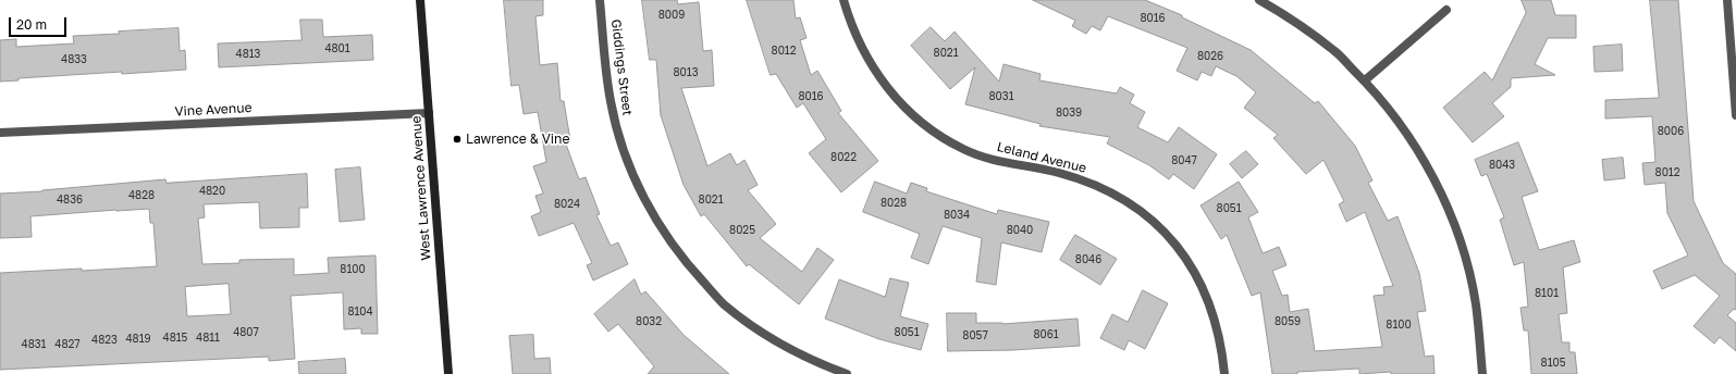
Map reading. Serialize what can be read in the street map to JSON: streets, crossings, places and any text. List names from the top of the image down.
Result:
{
  "streets": {
    "main road": ["West Lawrence Avenue"],
    "street": ["Giddings Street", "Vine Avenue", "Leland Avenue"]
  },
  "crossings": [
    ["Vine Avenue", "West Lawrence Avenue"]
  ],
  "places": ["Lawrence & Vine"],
  "house_numbers": [
    "8009",
    "8016",
    "4801",
    "8012",
    "8021",
    "4813",
    "8026",
    "4833",
    "8013",
    "8016",
    "8031",
    "8039",
    "8006",
    "8022",
    "8047",
    "8043",
    "8012",
    "4820",
    "4828",
    "4836",
    "8021",
    "8028",
    "8024",
    "8051",
    "8034",
    "8025",
    "8040",
    "8046",
    "8100",
    "8101",
    "8104",
    "8032",
    "8059",
    "8100",
    "4807",
    "8051",
    "8061",
    "8057",
    "4815",
    "4811",
    "4819",
    "4823",
    "4831",
    "4827",
    "8105"
  ],
  "scale_bar": "20 m"
}
